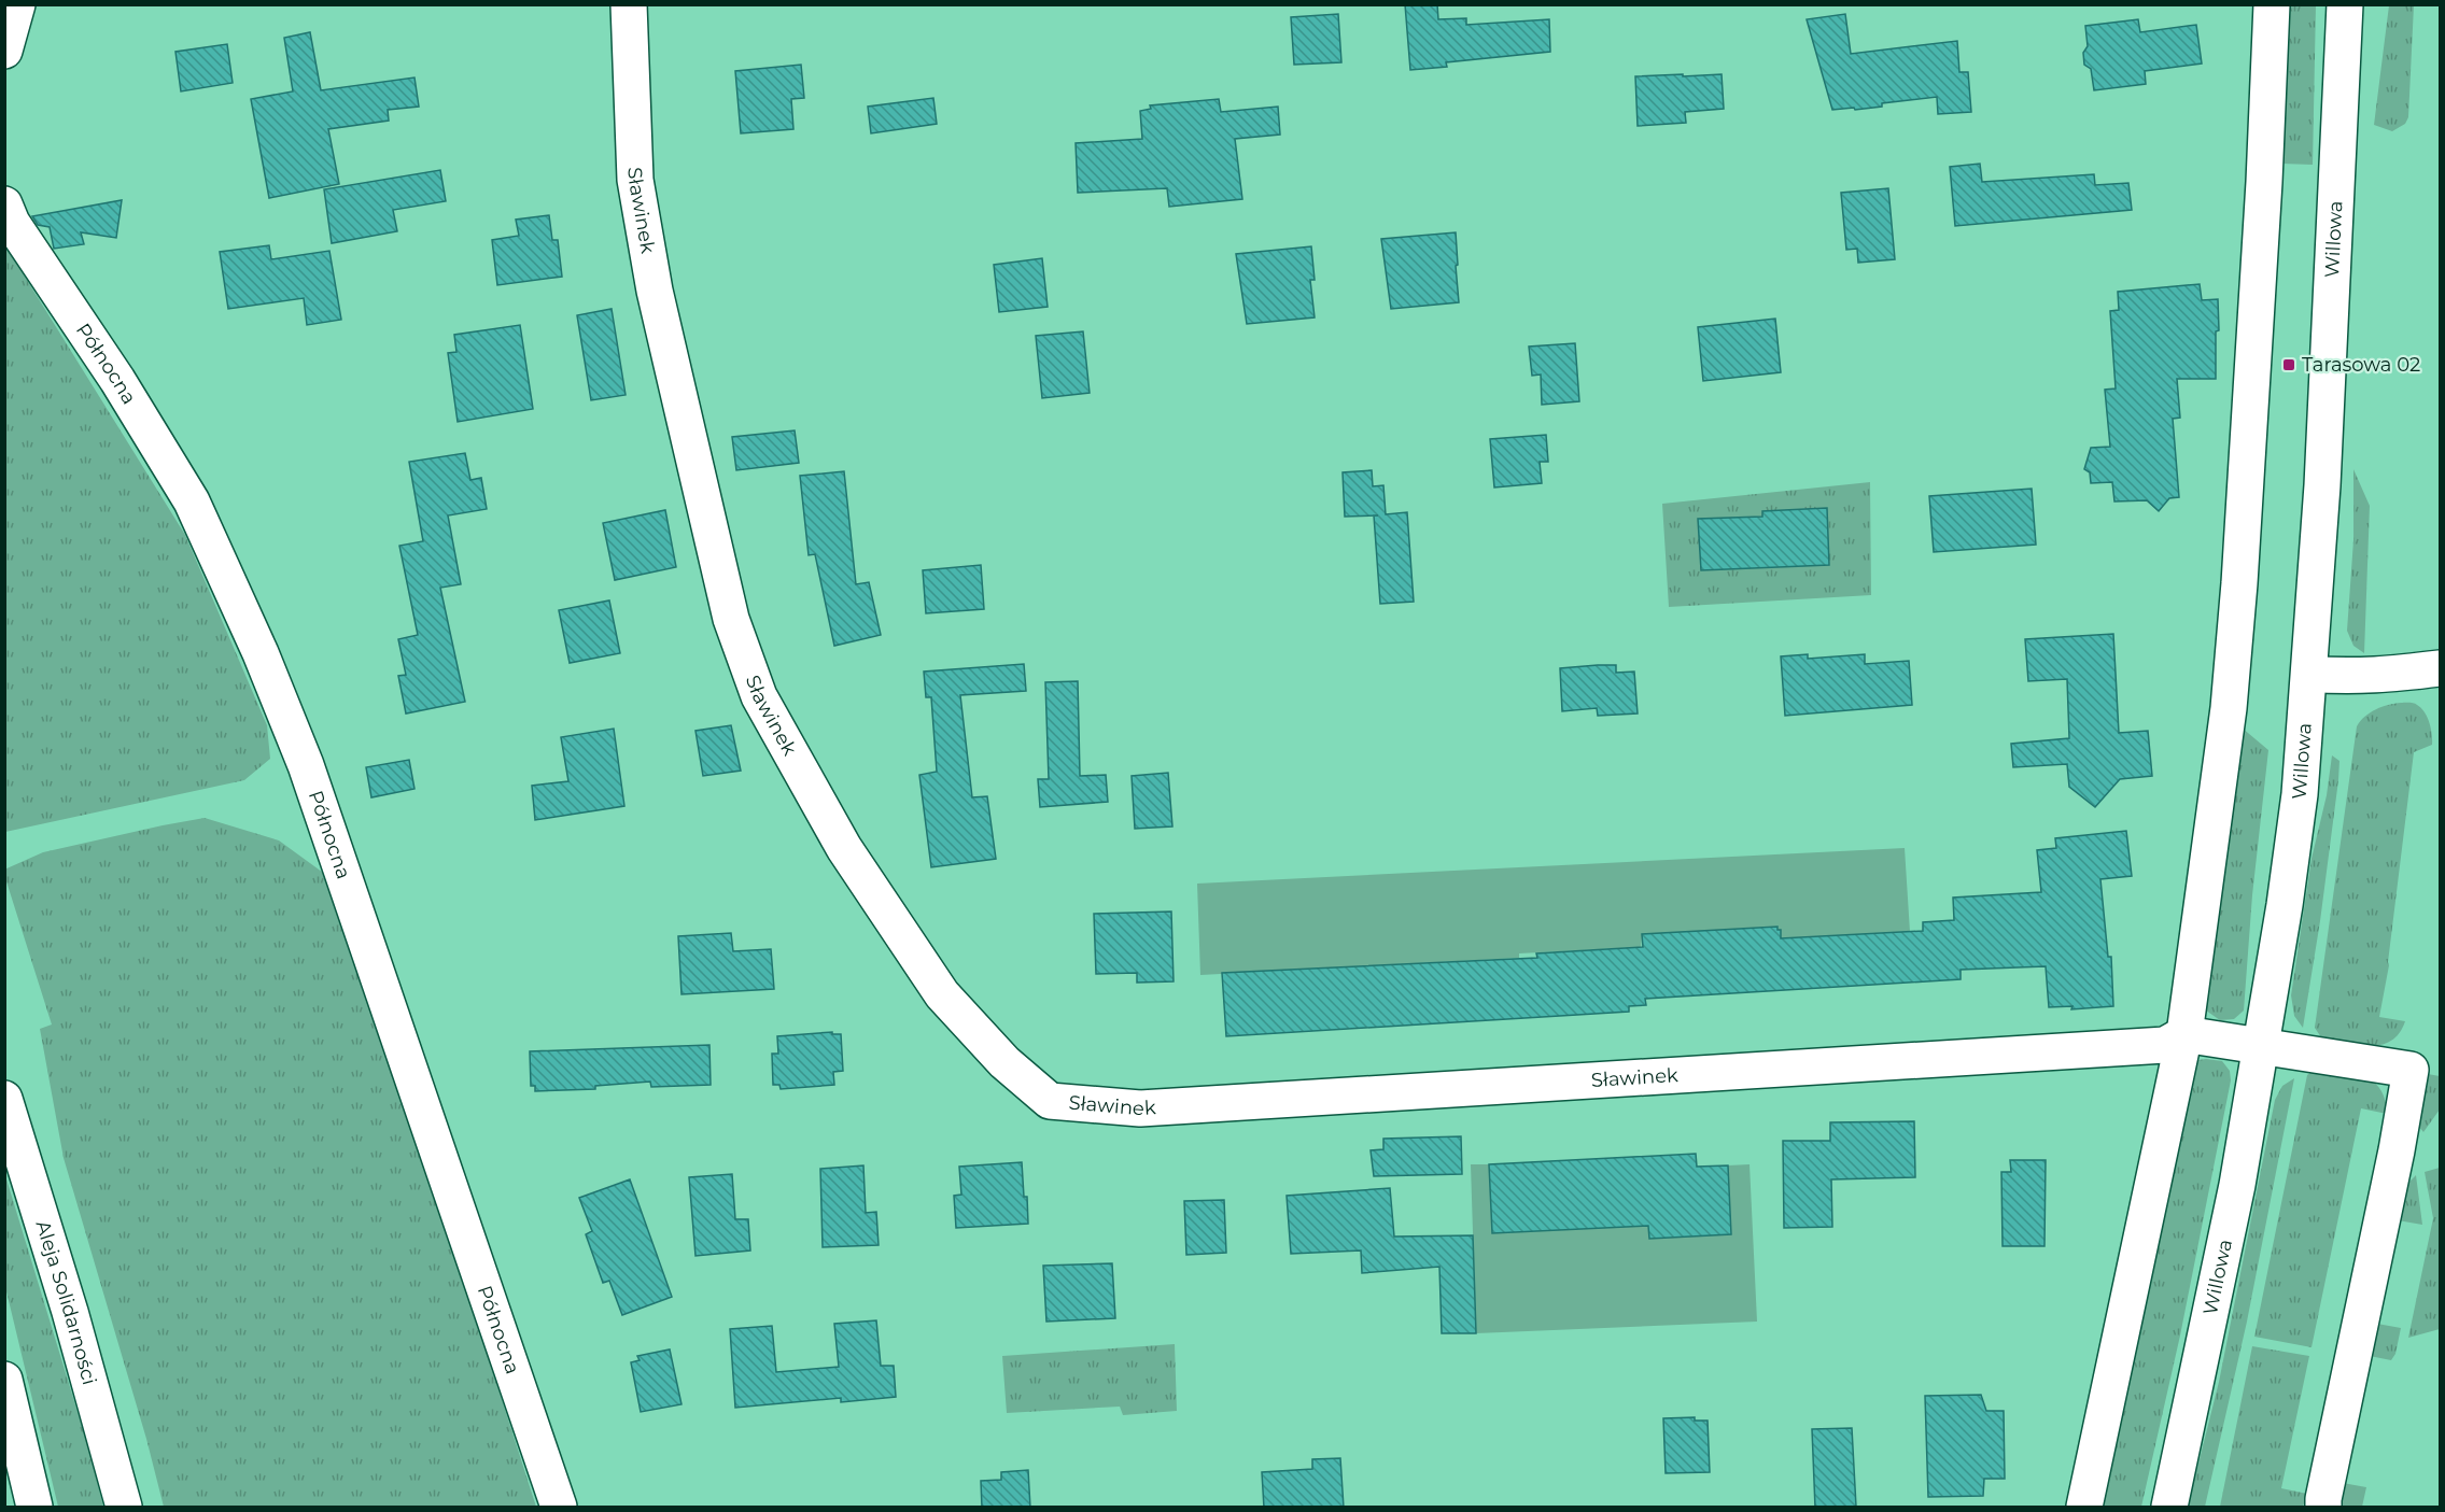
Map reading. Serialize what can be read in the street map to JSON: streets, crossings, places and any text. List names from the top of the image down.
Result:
{
  "streets": {
    "street": [
      "Sławinek",
      "Willowa",
      "Północna",
      "Aleja Solidarności"
    ]
  },
  "crossings": [
    ["Sławinek", "Willowa"]
  ],
  "places": {
    "transit": ["Tarasowa 02"]
  }
}
